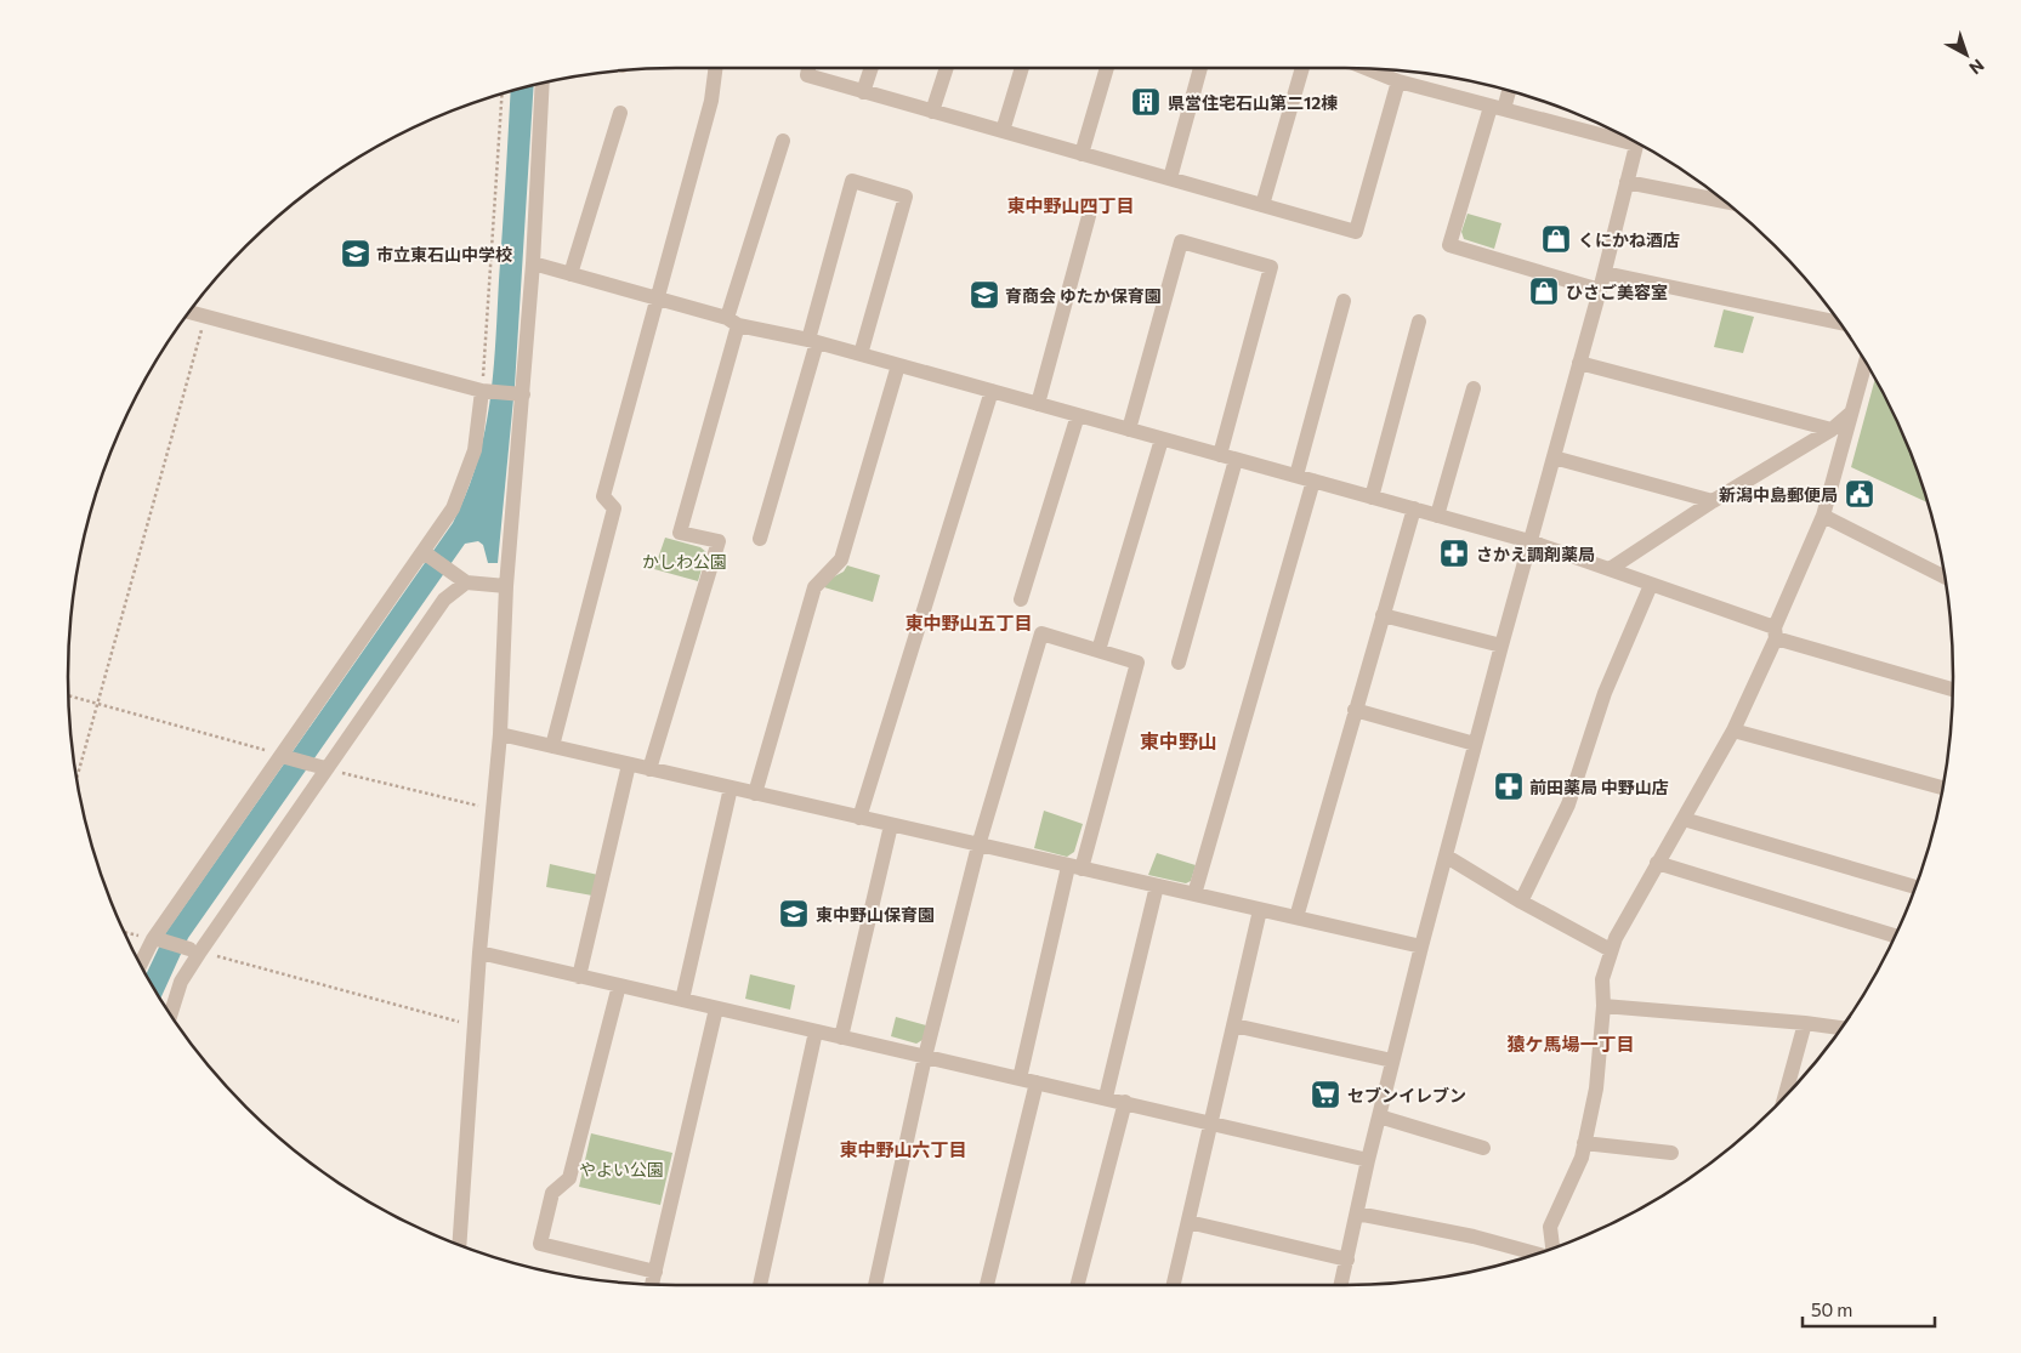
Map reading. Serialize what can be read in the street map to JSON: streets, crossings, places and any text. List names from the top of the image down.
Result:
{
  "districts": [
    "東中野山四丁目",
    "東中野山五丁目",
    "東中野山",
    "猿ケ馬場一丁目",
    "東中野山六丁目"
  ],
  "parks": ["かしわ公園", "やよい公園"],
  "places": {
    "building": ["県営住宅石山第二12棟"],
    "shop": ["くにかね酒店", "ひさご美容室"],
    "school or university": ["市立東石山中学校", "育商会 ゆたか保育園", "東中野山保育園"],
    "public building": ["新潟中島郵便局"],
    "pharmacy": ["さかえ調剤薬局", "前田薬局 中野山店"],
    "supermarket": ["セブンイレブン"]
  },
  "scale_bar": "50 m",
  "north": "bottom right"
}
